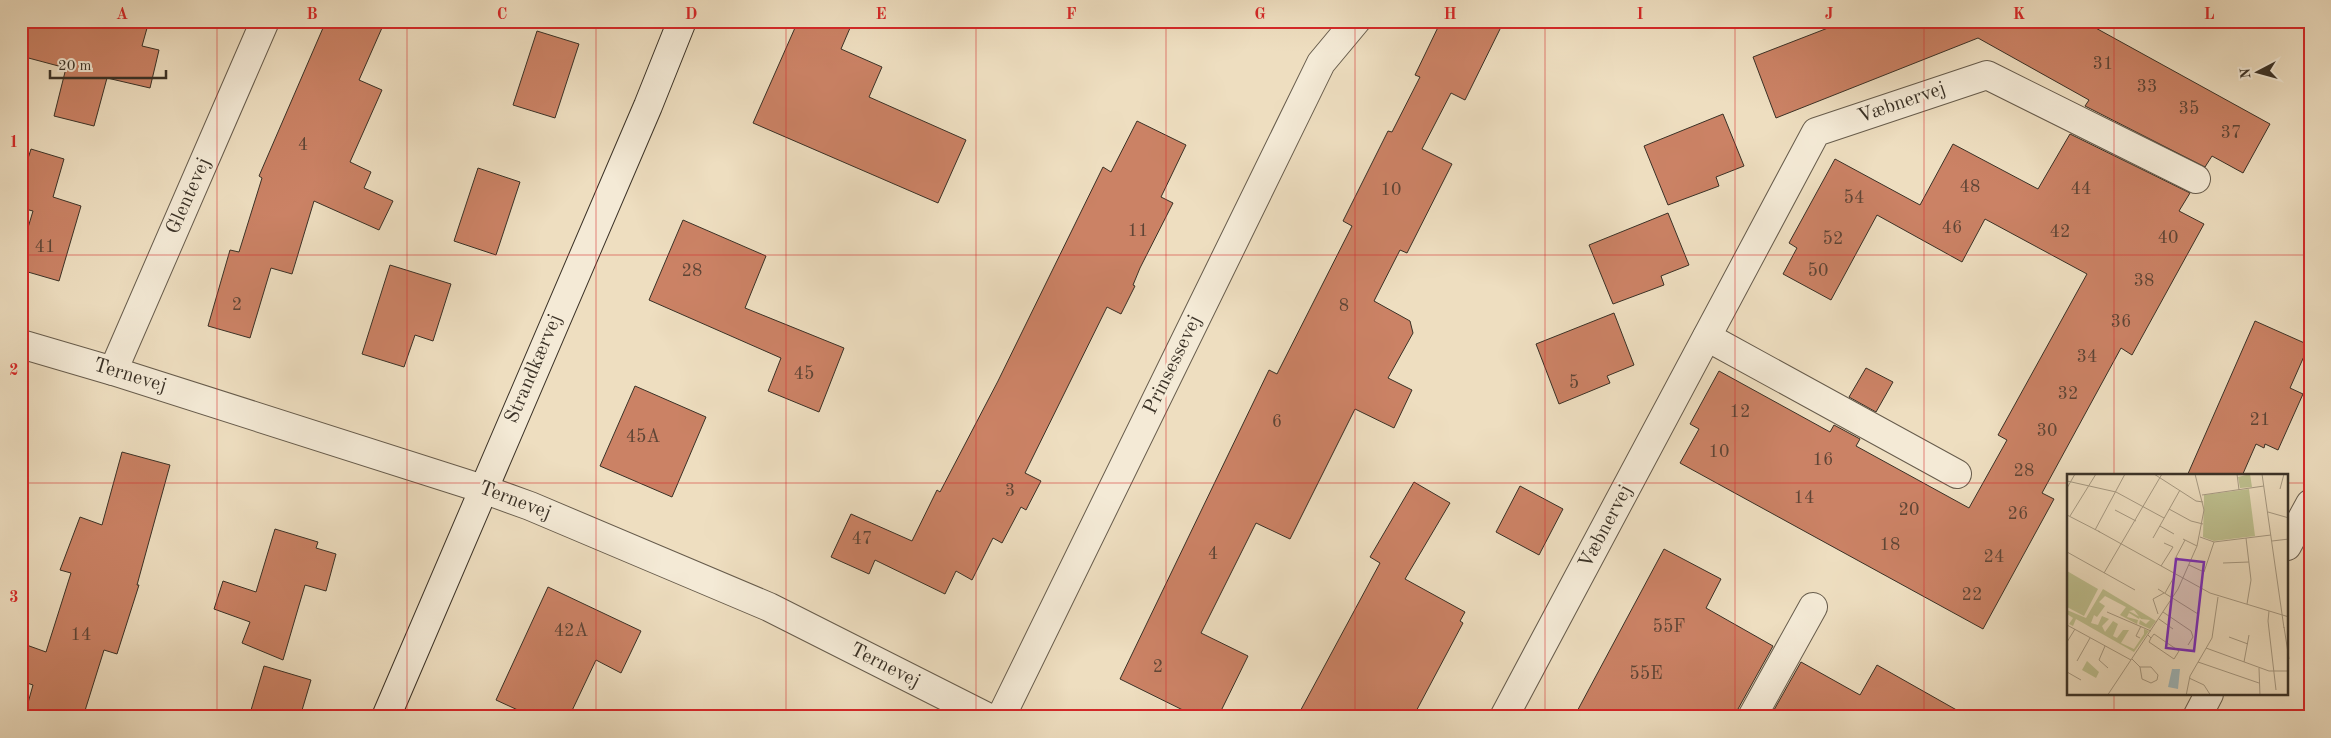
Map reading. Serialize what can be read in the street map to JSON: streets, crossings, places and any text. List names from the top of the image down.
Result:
{
  "streets": {
    "street": [
      "Væbnervej",
      "Glentevej",
      "Prinsessevej",
      "Strandkærvej",
      "Ternevej"
    ]
  },
  "crossings": [
    ["Glentevej", "Ternevej"],
    ["Strandkærvej", "Ternevej"]
  ],
  "house_numbers": [
    "31",
    "33",
    "35",
    "37",
    "4",
    "48",
    "44",
    "10",
    "54",
    "46",
    "11",
    "42",
    "40",
    "52",
    "41",
    "28",
    "50",
    "38",
    "2",
    "8",
    "36",
    "34",
    "45",
    "5",
    "32",
    "12",
    "21",
    "6",
    "30",
    "45A",
    "10",
    "16",
    "28",
    "3",
    "14",
    "20",
    "26",
    "47",
    "18",
    "4",
    "24",
    "22",
    "55F",
    "42A",
    "14",
    "2",
    "55E"
  ],
  "scale_bar": "20 m",
  "north": "left",
  "grid": {
    "columns": [
      "A",
      "B",
      "C",
      "D",
      "E",
      "F",
      "G",
      "H",
      "I",
      "J",
      "K",
      "L"
    ],
    "rows": ["1", "2", "3"]
  }
}
